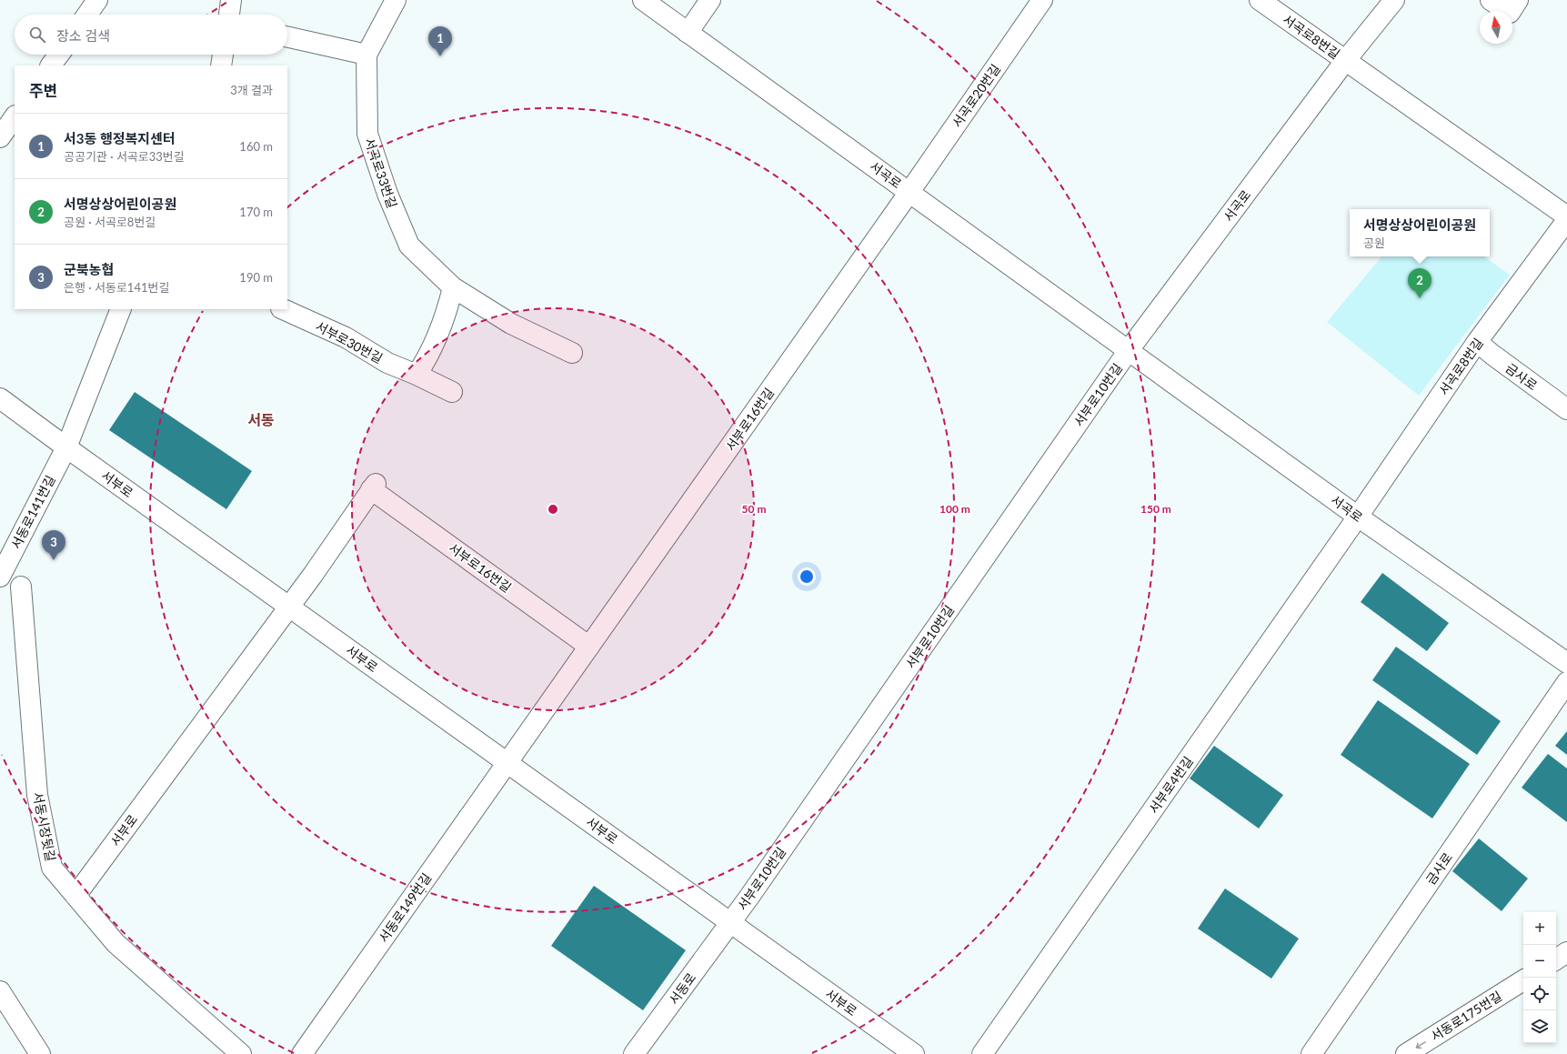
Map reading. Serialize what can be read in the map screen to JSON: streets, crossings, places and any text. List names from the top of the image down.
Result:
{
  "streets": {
    "street": [
      "서곡로8번길",
      "서곡로20번길",
      "서곡로33번길",
      "서곡로",
      "서부로30번길",
      "금사로",
      "서부로10번길",
      "서부로16번길",
      "서부로",
      "서동로141번길",
      "서부로4번길",
      "서동시장뒷길",
      "서동로149번길",
      "서동로",
      "서동로175번길"
    ]
  },
  "crossings": [
    ["서곡로8번길", "서곡로"],
    ["서곡로8번길", "금사로"],
    ["서곡로8번길", "서부로4번길"],
    ["서곡로20번길", "서곡로"],
    ["서곡로20번길", "서부로16번길"],
    ["서곡로", "서부로10번길"],
    ["서곡로", "서부로16번길"],
    ["서곡로", "서부로4번길"],
    ["서부로10번길", "서부로"],
    ["서부로10번길", "서동로"],
    ["서부로16번길", "서부로"],
    ["서부로16번길", "서동로149번길"],
    ["서부로", "서동로141번길"],
    ["서부로", "서동시장뒷길"],
    ["서부로", "서동로149번길"],
    ["서부로", "서동로"]
  ],
  "one_way": ["서동로175번길"],
  "districts": ["서동"],
  "north": "top",
  "page": {
    "search": "장소 검색",
    "pins": ["1", "2", "3"],
    "heading": ["주변", "3개 결과"],
    "list": [
      {
        "mark": "1",
        "name": "서3동 행정복지센터",
        "note": "공공기관 · 서곡로33번길",
        "value": "160 m"
      },
      {
        "mark": "2",
        "name": "서명상상어린이공원",
        "note": "공원 · 서곡로8번길",
        "value": "170 m"
      },
      {
        "mark": "3",
        "name": "군북농협",
        "note": "은행 · 서동로141번길",
        "value": "190 m"
      }
    ],
    "popup": ["서명상상어린이공원", "공원"],
    "map_buttons": ["+", "−"]
  },
  "rings": ["50 m", "100 m", "150 m"]
}
